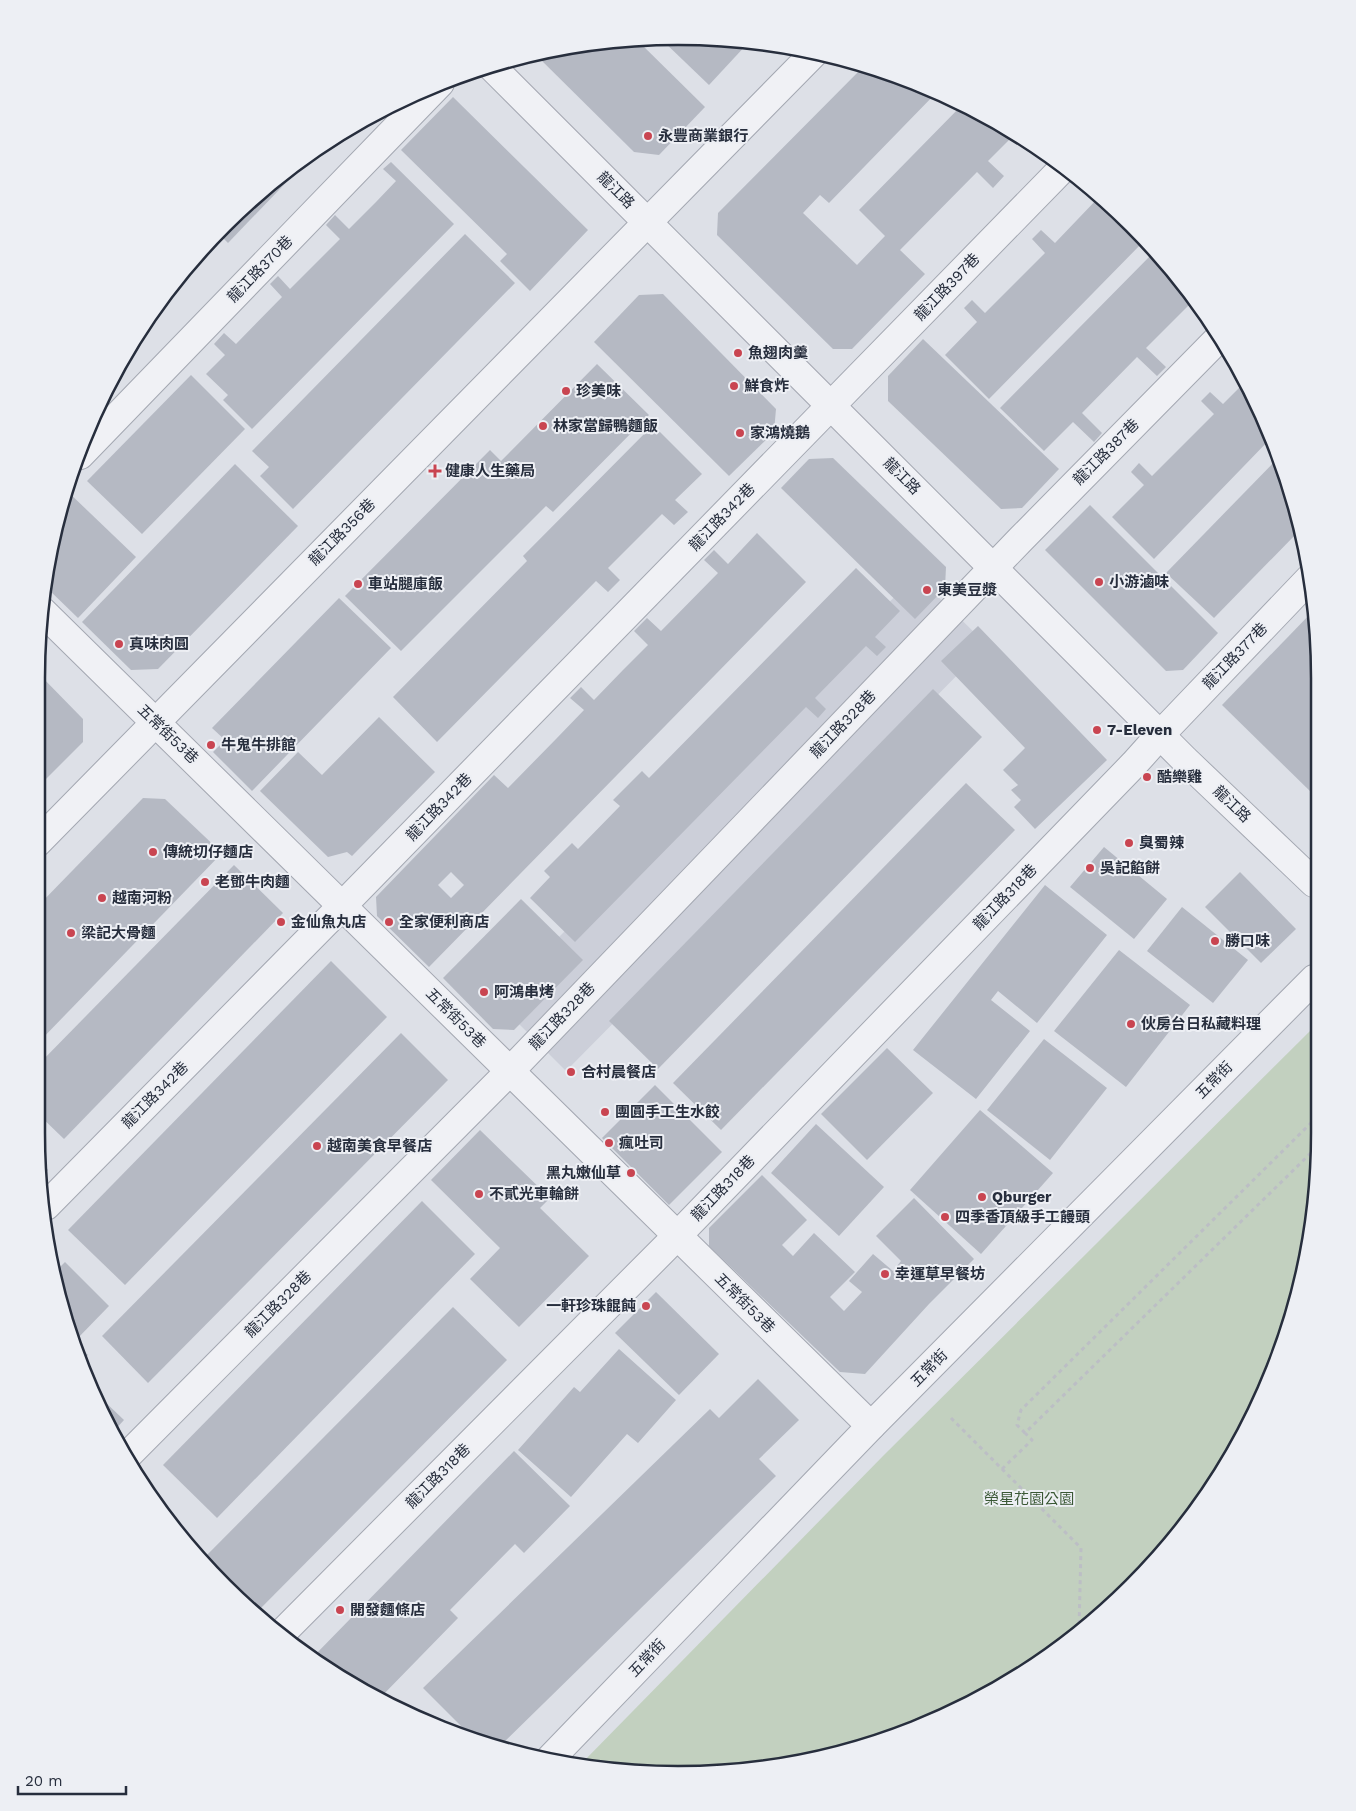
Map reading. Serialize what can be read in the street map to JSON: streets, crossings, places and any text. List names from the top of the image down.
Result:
{
  "streets": {
    "street": [
      "龍江路",
      "龍江路370巷",
      "龍江路397巷",
      "龍江路387巷",
      "龍江路342巷",
      "龍江路356巷",
      "龍江路377巷",
      "龍江路328巷",
      "五常街53巷",
      "龍江路318巷",
      "五常街"
    ]
  },
  "crossings": [
    ["龍江路", "龍江路397巷"],
    ["龍江路", "龍江路387巷"],
    ["龍江路", "龍江路342巷"],
    ["龍江路", "龍江路356巷"],
    ["龍江路", "龍江路377巷"],
    ["龍江路", "龍江路328巷"],
    ["龍江路", "龍江路318巷"],
    ["龍江路397巷", "龍江路342巷"],
    ["龍江路387巷", "龍江路328巷"],
    ["龍江路342巷", "五常街53巷"],
    ["龍江路356巷", "五常街53巷"],
    ["龍江路377巷", "龍江路318巷"],
    ["龍江路328巷", "五常街53巷"],
    ["五常街53巷", "龍江路318巷"],
    ["五常街53巷", "五常街"]
  ],
  "parks": ["榮星花園公園"],
  "places": {
    "other": [
      "永豐商業銀行",
      "魚翅肉羹",
      "鮮食炸",
      "珍美味",
      "林家當歸鴨麵飯",
      "家鴻燒鵝",
      "小游滷味",
      "車站腿庫飯",
      "東美豆漿",
      "真味肉圓",
      "7-Eleven",
      "牛鬼牛排館",
      "酷樂雞",
      "臭蜀辣",
      "傳統切仔麵店",
      "吳記餡餅",
      "老鄧牛肉麵",
      "越南河粉",
      "金仙魚丸店",
      "全家便利商店",
      "梁記大骨麵",
      "勝口味",
      "阿鴻串烤",
      "伙房台日私藏料理",
      "合村晨餐店",
      "團圓手工生水餃",
      "瘋吐司",
      "越南美食早餐店",
      "黑丸嫩仙草",
      "不貳光車輪餅",
      "Qburger",
      "四季香頂級手工饅頭",
      "幸運草早餐坊",
      "一軒珍珠餛飩",
      "開發麵條店"
    ],
    "health": ["健康人生藥局"]
  },
  "scale_bar": "20 m"
}
